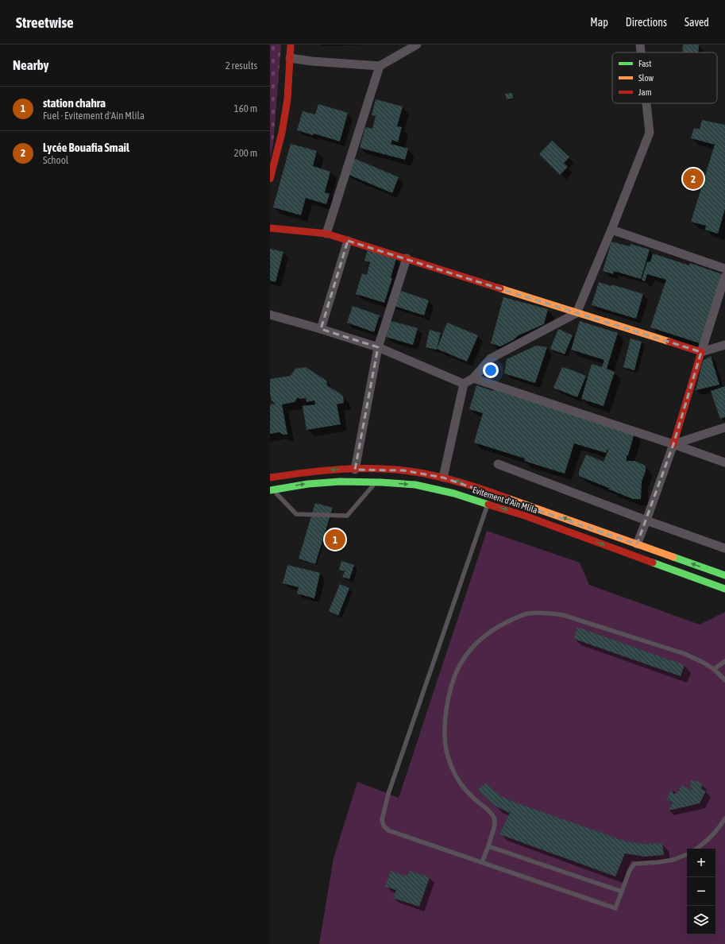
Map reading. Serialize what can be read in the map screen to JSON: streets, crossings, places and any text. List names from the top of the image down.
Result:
{
  "streets": {
    "main road": ["Evitement d'Ain Mlila"]
  },
  "legend": ["Fast", "Slow", "Jam"],
  "page": {
    "header": "Streetwise",
    "nav": ["Map", "Directions", "Saved"],
    "heading": ["Nearby", "2 results"],
    "list": [
      {
        "mark": "1",
        "name": "station chahra",
        "note": "Fuel · Evitement d'Ain Mlila",
        "value": "160 m"
      },
      {
        "mark": "2",
        "name": "Lycée Bouafia Smail",
        "note": "School",
        "value": "200 m"
      }
    ],
    "pins": ["2", "1"],
    "map_buttons": ["+", "−"]
  }
}
